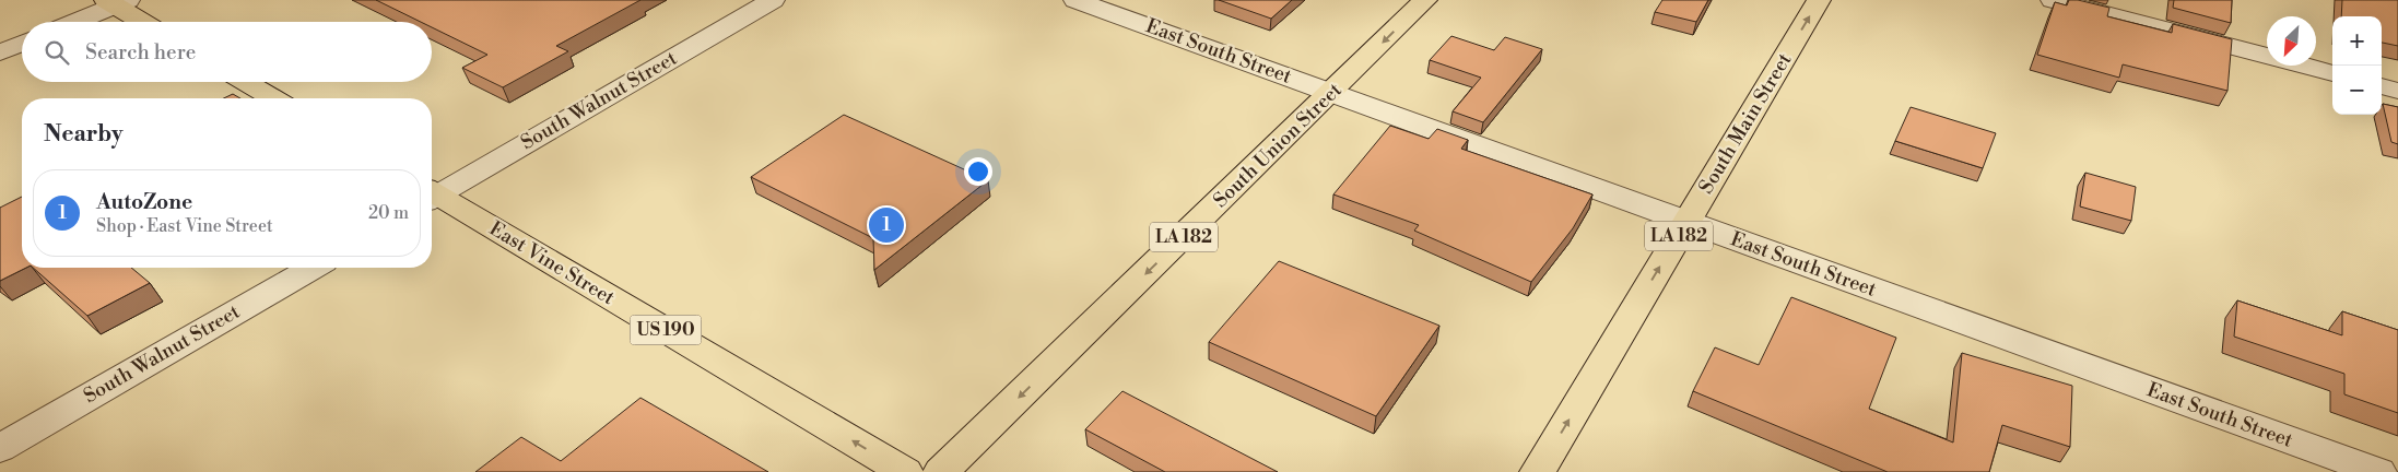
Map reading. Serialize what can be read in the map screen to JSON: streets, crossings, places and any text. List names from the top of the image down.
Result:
{
  "streets": {
    "main road": [
      "South Main Street",
      "South Union Street",
      "LA 182",
      "East Vine Street",
      "US 190"
    ],
    "street": ["East South Street", "South Walnut Street"]
  },
  "crossings": [
    ["East South Street", "South Main Street"],
    ["East South Street", "South Union Street"]
  ],
  "one_way": ["South Main Street", "South Union Street", "East Vine Street"],
  "north": "bottom left",
  "page": {
    "map_buttons": ["+", "−"],
    "search": "Search here",
    "heading": "Nearby",
    "list": [
      {
        "mark": "1",
        "name": "AutoZone",
        "note": "Shop · East Vine Street",
        "value": "20 m"
      }
    ],
    "pins": "1"
  }
}
